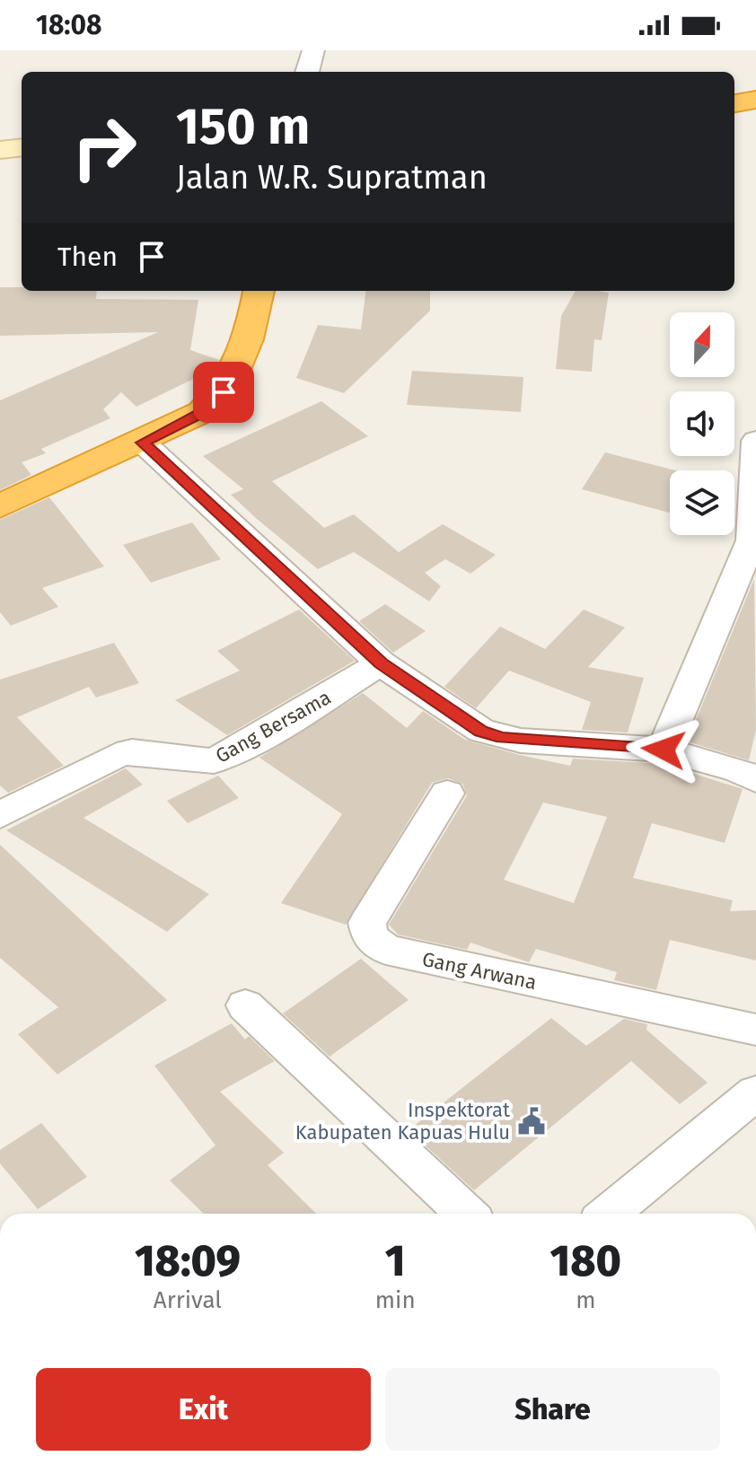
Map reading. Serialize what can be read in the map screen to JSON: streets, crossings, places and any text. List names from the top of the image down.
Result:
{
  "streets": {
    "street": ["Gang Bersama", "Gang Arwana"]
  },
  "places": {
    "public building": ["Inspektorat Kabupaten Kapuas Hulu"]
  },
  "north": "top",
  "page": {
    "status": "18:08",
    "turn": ["150 m", "Jalan W.R. Supratman"],
    "then": "Then",
    "eta": [
      "18:09",
      "Arrival",
      "1",
      "min",
      "180",
      "m"
    ],
    "buttons": ["Exit", "Share"]
  }
}
